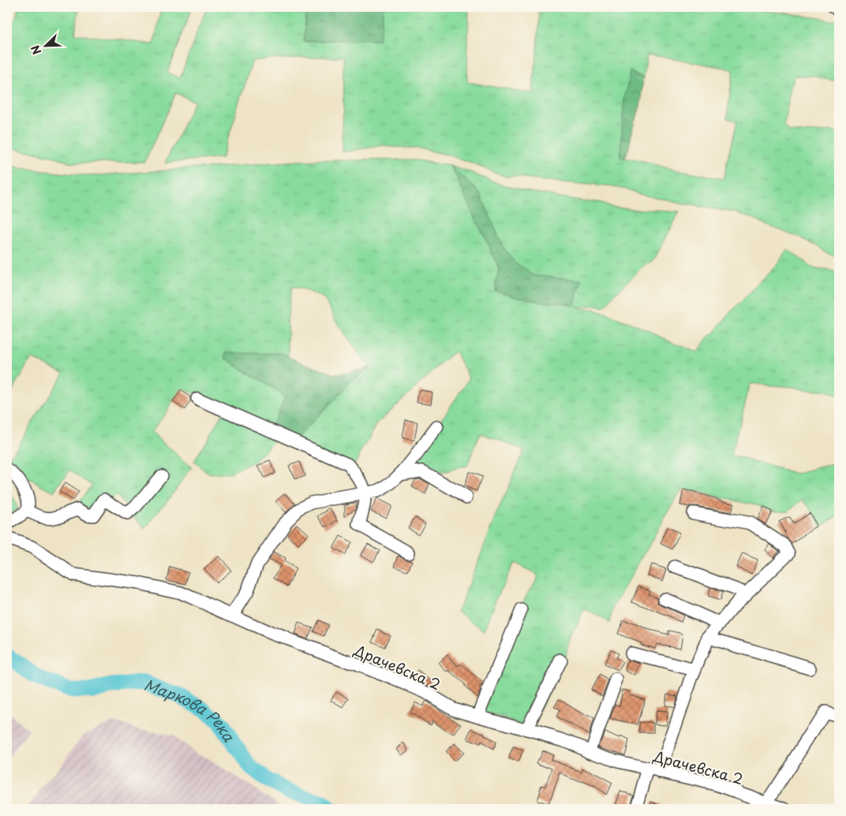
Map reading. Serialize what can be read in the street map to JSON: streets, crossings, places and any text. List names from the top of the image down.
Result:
{
  "streets": {
    "street": ["Драчевска 2"]
  },
  "water": ["Маркова Река"],
  "north": "bottom left"
}
